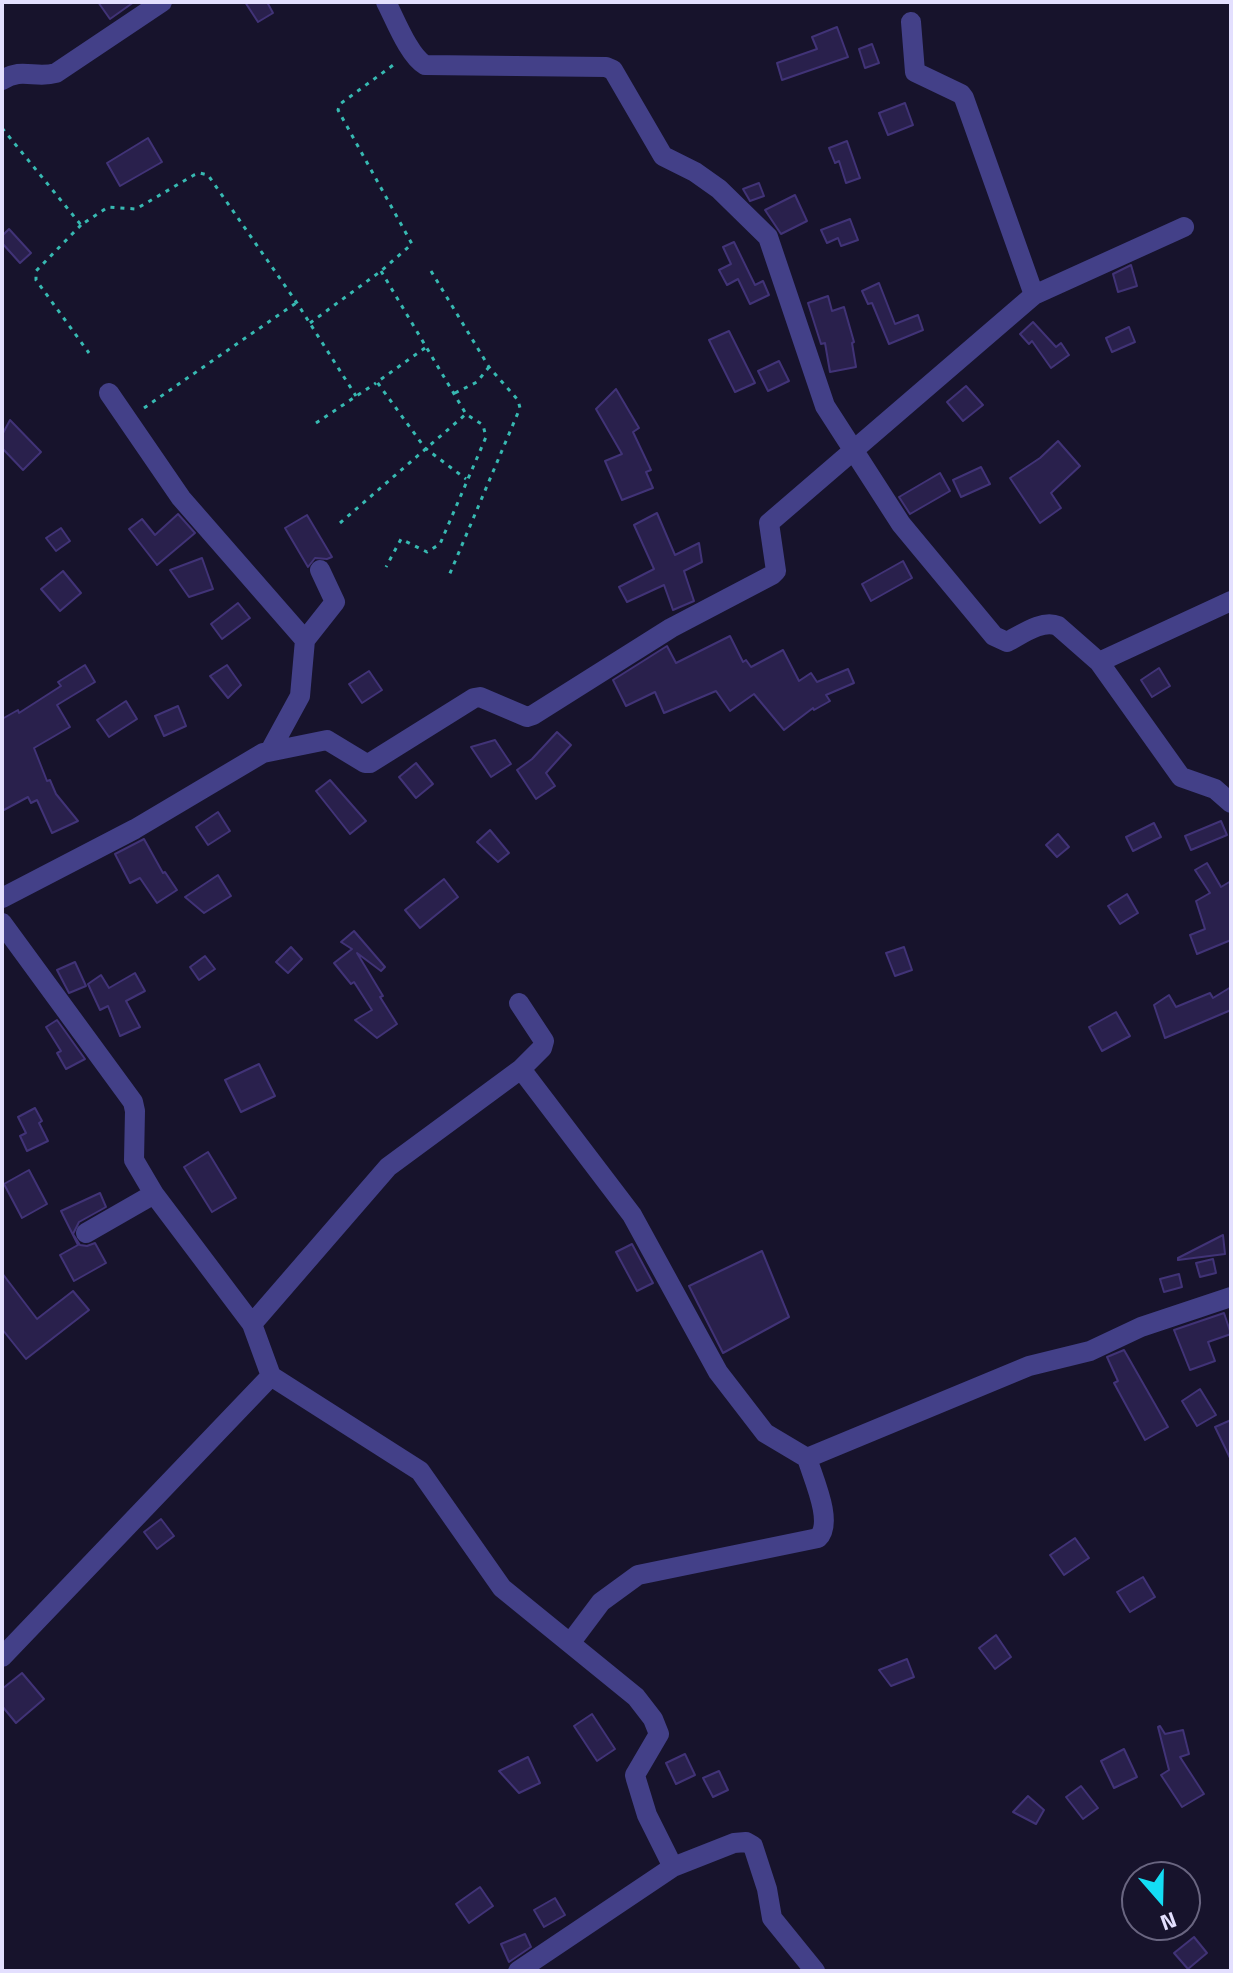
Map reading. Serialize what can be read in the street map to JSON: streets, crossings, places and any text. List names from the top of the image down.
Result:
{
  "north": "bottom"
}
